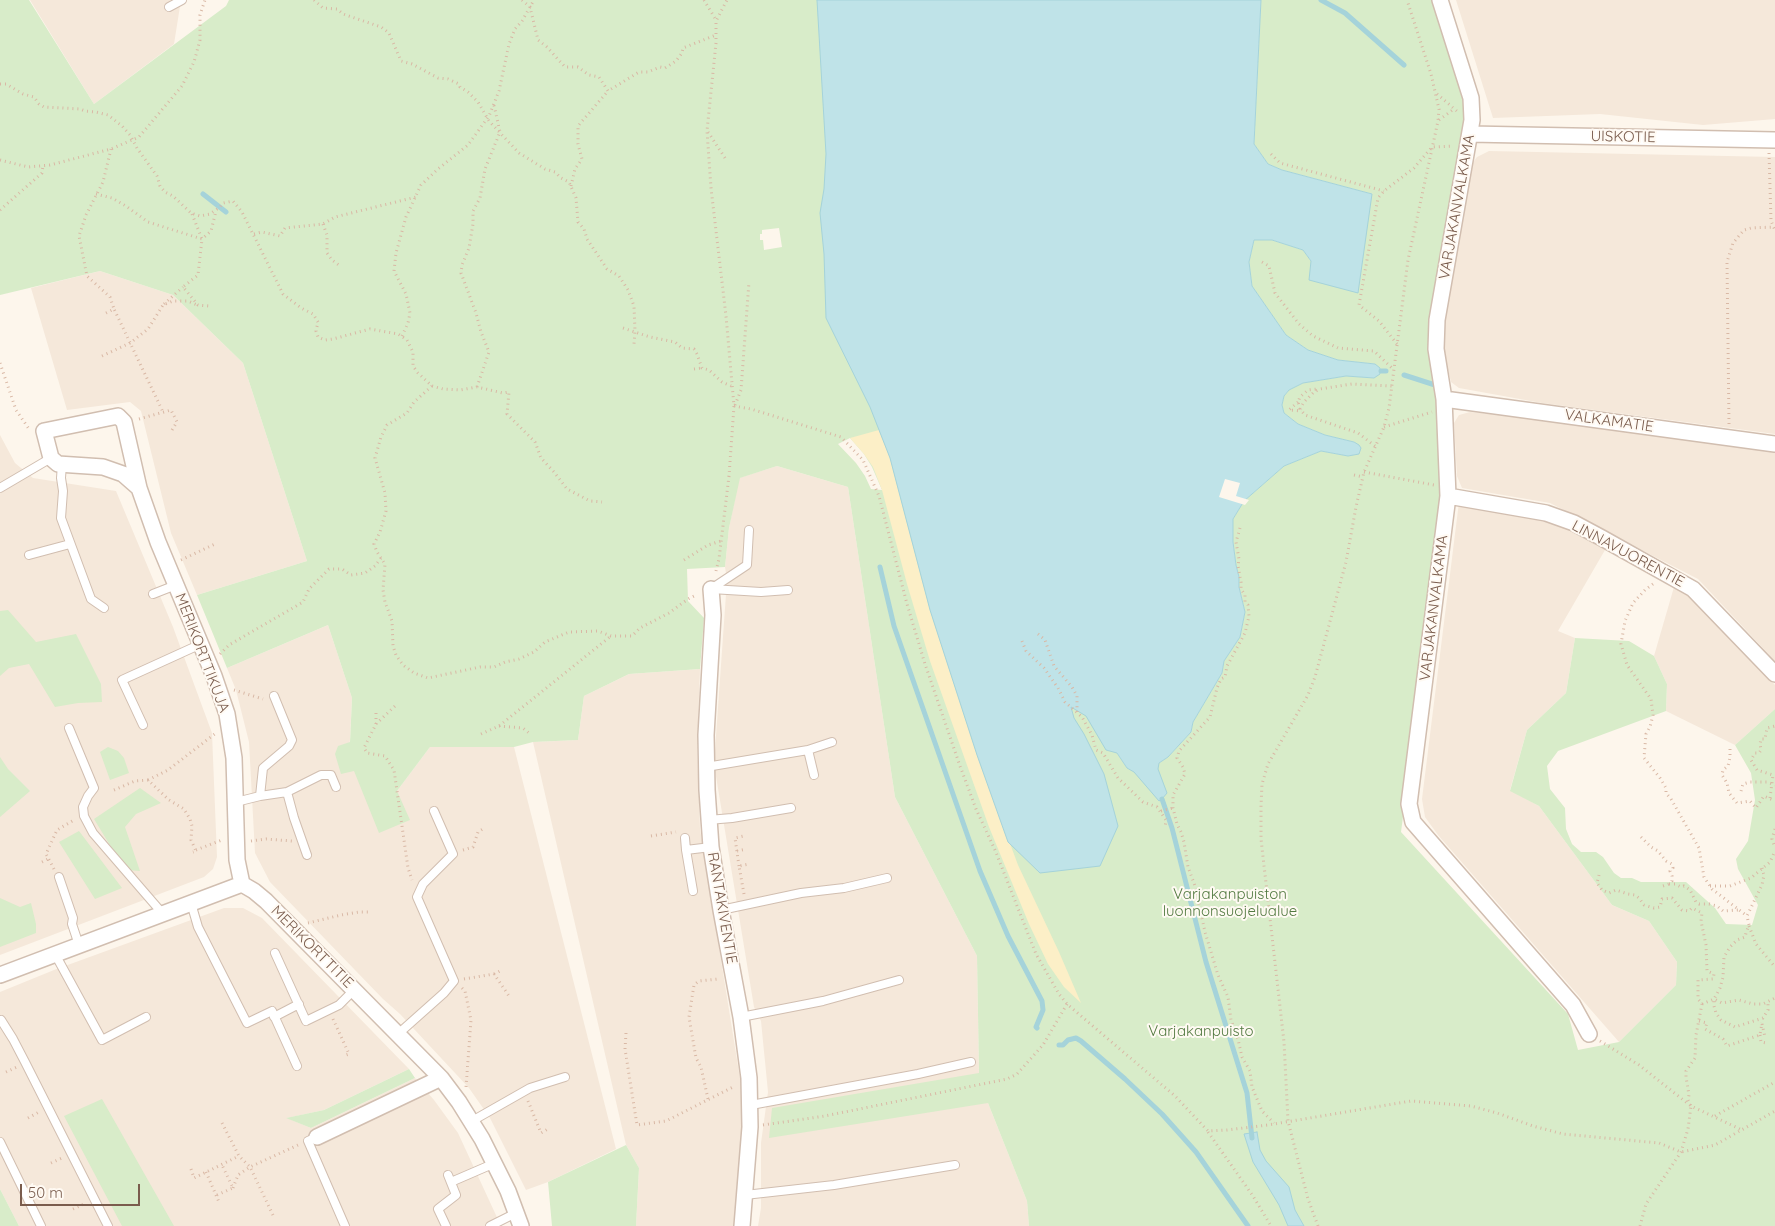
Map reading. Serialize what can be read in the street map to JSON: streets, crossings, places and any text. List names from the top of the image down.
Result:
{
  "streets": {
    "street": [
      "UISKOTIE",
      "VARJAKANVALKAMA",
      "VALKAMATIE",
      "LINNAVUORENTIE",
      "MERIKORTTIKUJA",
      "RANTAKIVENTIE",
      "MERIKORTTITIE"
    ]
  },
  "crossings": [
    ["UISKOTIE", "VARJAKANVALKAMA"],
    ["VARJAKANVALKAMA", "VALKAMATIE"],
    ["VARJAKANVALKAMA", "LINNAVUORENTIE"],
    ["MERIKORTTIKUJA", "MERIKORTTITIE"]
  ],
  "parks": ["Varjakanpuiston luonnonsuojelualue", "Varjakanpuisto"],
  "scale_bar": "50 m"
}
